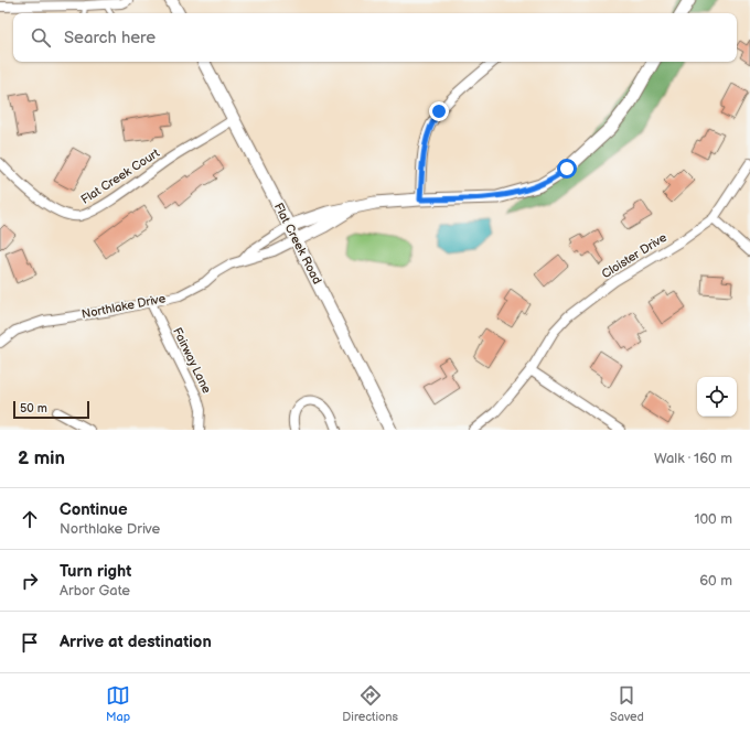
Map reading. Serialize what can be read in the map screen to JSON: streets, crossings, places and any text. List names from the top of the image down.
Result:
{
  "streets": {
    "street": [
      "Flat Creek Court",
      "Flat Creek Road",
      "Cloister Drive",
      "Northlake Drive",
      "Fairway Lane"
    ]
  },
  "crossings": [
    ["Flat Creek Court", "Flat Creek Road"],
    ["Flat Creek Road", "Northlake Drive"],
    ["Northlake Drive", "Fairway Lane"]
  ],
  "scale_bar": "50 m",
  "page": {
    "search": "Search here",
    "scale": "50 m",
    "heading": ["2 min", "Walk · 160 m"],
    "list": [
      ["Continue", "Northlake Drive", "100 m"],
      ["Turn right", "Arbor Gate", "60 m"],
      "Arrive at destination"
    ],
    "nav": ["Map", "Directions", "Saved"]
  }
}
